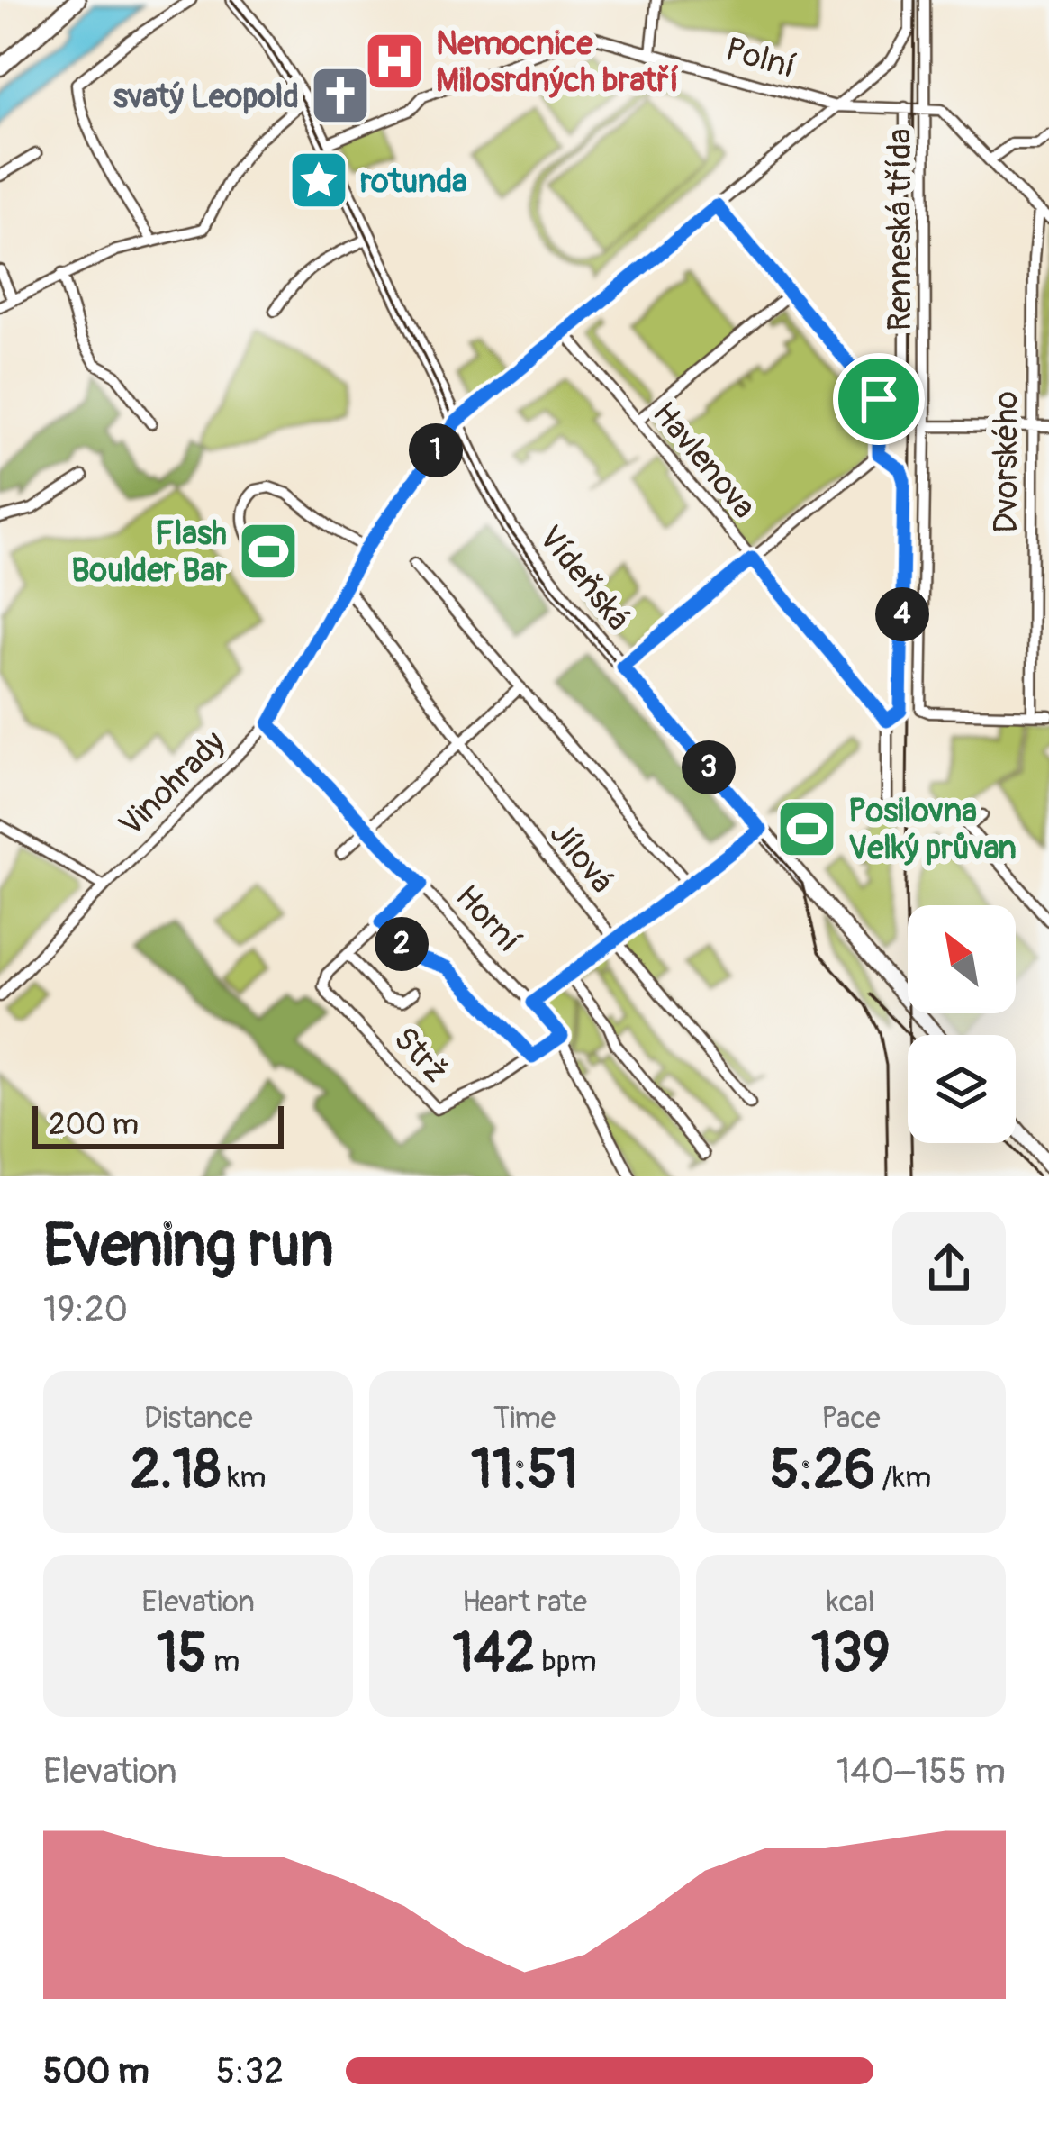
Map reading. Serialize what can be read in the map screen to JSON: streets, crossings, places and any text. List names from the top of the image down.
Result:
{
  "streets": {
    "main road": ["Vídeňská"],
    "street": [
      "Polní",
      "Renneská třída",
      "Havlenova",
      "Dvorského",
      "Vinohrady",
      "Jílová",
      "Horní",
      "Strž"
    ]
  },
  "crossings": [
    ["Polní", "Renneská třída"],
    ["Polní", "Vídeňská"],
    ["Renneská třída", "Dvorského"],
    ["Renneská třída", "Vinohrady"],
    ["Havlenova", "Vinohrady"],
    ["Vídeňská", "Vinohrady"],
    ["Vinohrady", "Jílová"],
    ["Vinohrady", "Horní"],
    ["Horní", "Strž"]
  ],
  "places": {
    "hospital": ["Nemocnice Milosrdných bratří"],
    "church": ["svatý Leopold"],
    "place": ["rotunda"],
    "sports": ["Flash Boulder Bar", "Posilovna Velký průvan"]
  },
  "scale_bar": "200 m",
  "north": "top left",
  "page": {
    "pins": [
      "1",
      "4",
      "3",
      "2"
    ],
    "scale": "200 m",
    "heading": ["Evening run", "19:20"],
    "stats": [
      ["Distance", "2.18 km"],
      ["Time", "11:51"],
      ["Pace", "5:26 /km"],
      ["Elevation", "15 m"],
      ["Heart rate", "142 bpm"],
      ["kcal", "139"]
    ],
    "chart": ["Elevation", "140–155 m"],
    "list": [
      {
        "name": "500 m",
        "note": "5:32"
      }
    ]
  }
}
